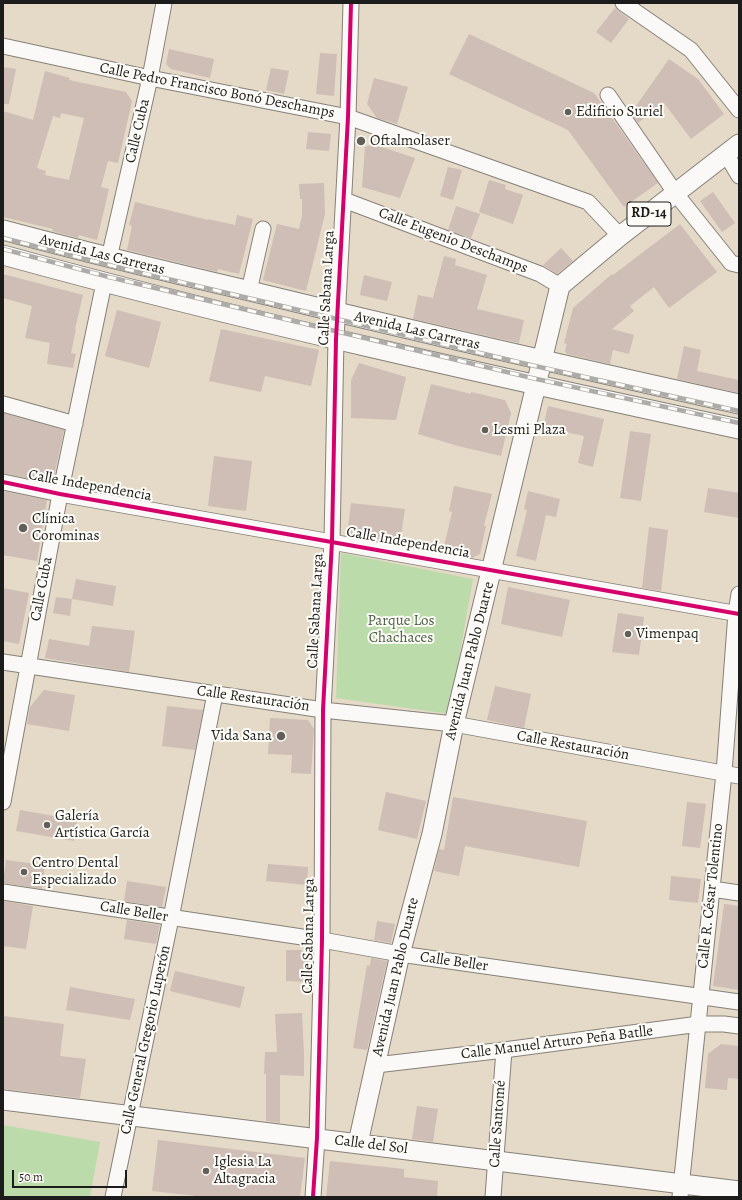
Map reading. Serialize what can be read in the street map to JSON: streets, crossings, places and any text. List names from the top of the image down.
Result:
{
  "streets": {
    "main road": [
      "RD-14",
      "Avenida Las Carreras",
      "Avenida Juan Pablo Duarte",
      "Calle del Sol"
    ],
    "street": [
      "Calle Pedro Francisco Bonó Deschamps",
      "Calle Cuba",
      "Calle Eugenio Deschamps",
      "Calle Sabana Larga",
      "Calle Independencia",
      "Calle Restauración",
      "Calle R. César Tolentino",
      "Calle Beller",
      "Calle General Gregorio Luperón",
      "Calle Manuel Arturo Peña Batlle",
      "Calle Santomé"
    ]
  },
  "crossings": [
    ["Calle Pedro Francisco Bonó Deschamps", "Calle Cuba"],
    ["Calle Pedro Francisco Bonó Deschamps", "RD-14"],
    ["Calle Pedro Francisco Bonó Deschamps", "Calle Sabana Larga"],
    ["Calle Cuba", "Avenida Las Carreras"],
    ["Calle Cuba", "Calle Independencia"],
    ["Calle Cuba", "Calle Restauración"],
    ["RD-14", "Calle Eugenio Deschamps"],
    ["RD-14", "Avenida Juan Pablo Duarte"],
    ["Calle Eugenio Deschamps", "Calle Sabana Larga"],
    ["Calle Eugenio Deschamps", "Avenida Juan Pablo Duarte"],
    ["Avenida Las Carreras", "Calle Sabana Larga"],
    ["Avenida Las Carreras", "Avenida Juan Pablo Duarte"],
    ["Calle Sabana Larga", "Calle Independencia"],
    ["Calle Sabana Larga", "Calle Restauración"],
    ["Calle Sabana Larga", "Calle Beller"],
    ["Calle Sabana Larga", "Calle del Sol"],
    ["Calle Independencia", "Avenida Juan Pablo Duarte"],
    ["Calle Independencia", "Calle R. César Tolentino"],
    ["Avenida Juan Pablo Duarte", "Calle Restauración"],
    ["Avenida Juan Pablo Duarte", "Calle Beller"],
    ["Avenida Juan Pablo Duarte", "Calle Manuel Arturo Peña Batlle"],
    ["Avenida Juan Pablo Duarte", "Calle del Sol"],
    ["Calle Restauración", "Calle R. César Tolentino"],
    ["Calle Restauración", "Calle General Gregorio Luperón"],
    ["Calle R. César Tolentino", "Calle Beller"],
    ["Calle R. César Tolentino", "Calle Manuel Arturo Peña Batlle"],
    ["Calle R. César Tolentino", "Calle del Sol"],
    ["Calle Beller", "Calle General Gregorio Luperón"],
    ["Calle General Gregorio Luperón", "Calle del Sol"],
    ["Calle Manuel Arturo Peña Batlle", "Calle Santomé"],
    ["Calle Santomé", "Calle del Sol"]
  ],
  "parks": ["Parque Los Chachaces"],
  "places": [
    "Edificio Suriel",
    "Oftalmolaser",
    "Lesmi Plaza",
    "Clínica Corominas",
    "Vimenpaq",
    "Vida Sana",
    "Galería Artística García",
    "Centro Dental Especializado",
    "Iglesia La Altagracia"
  ],
  "scale_bar": "50 m"
}
